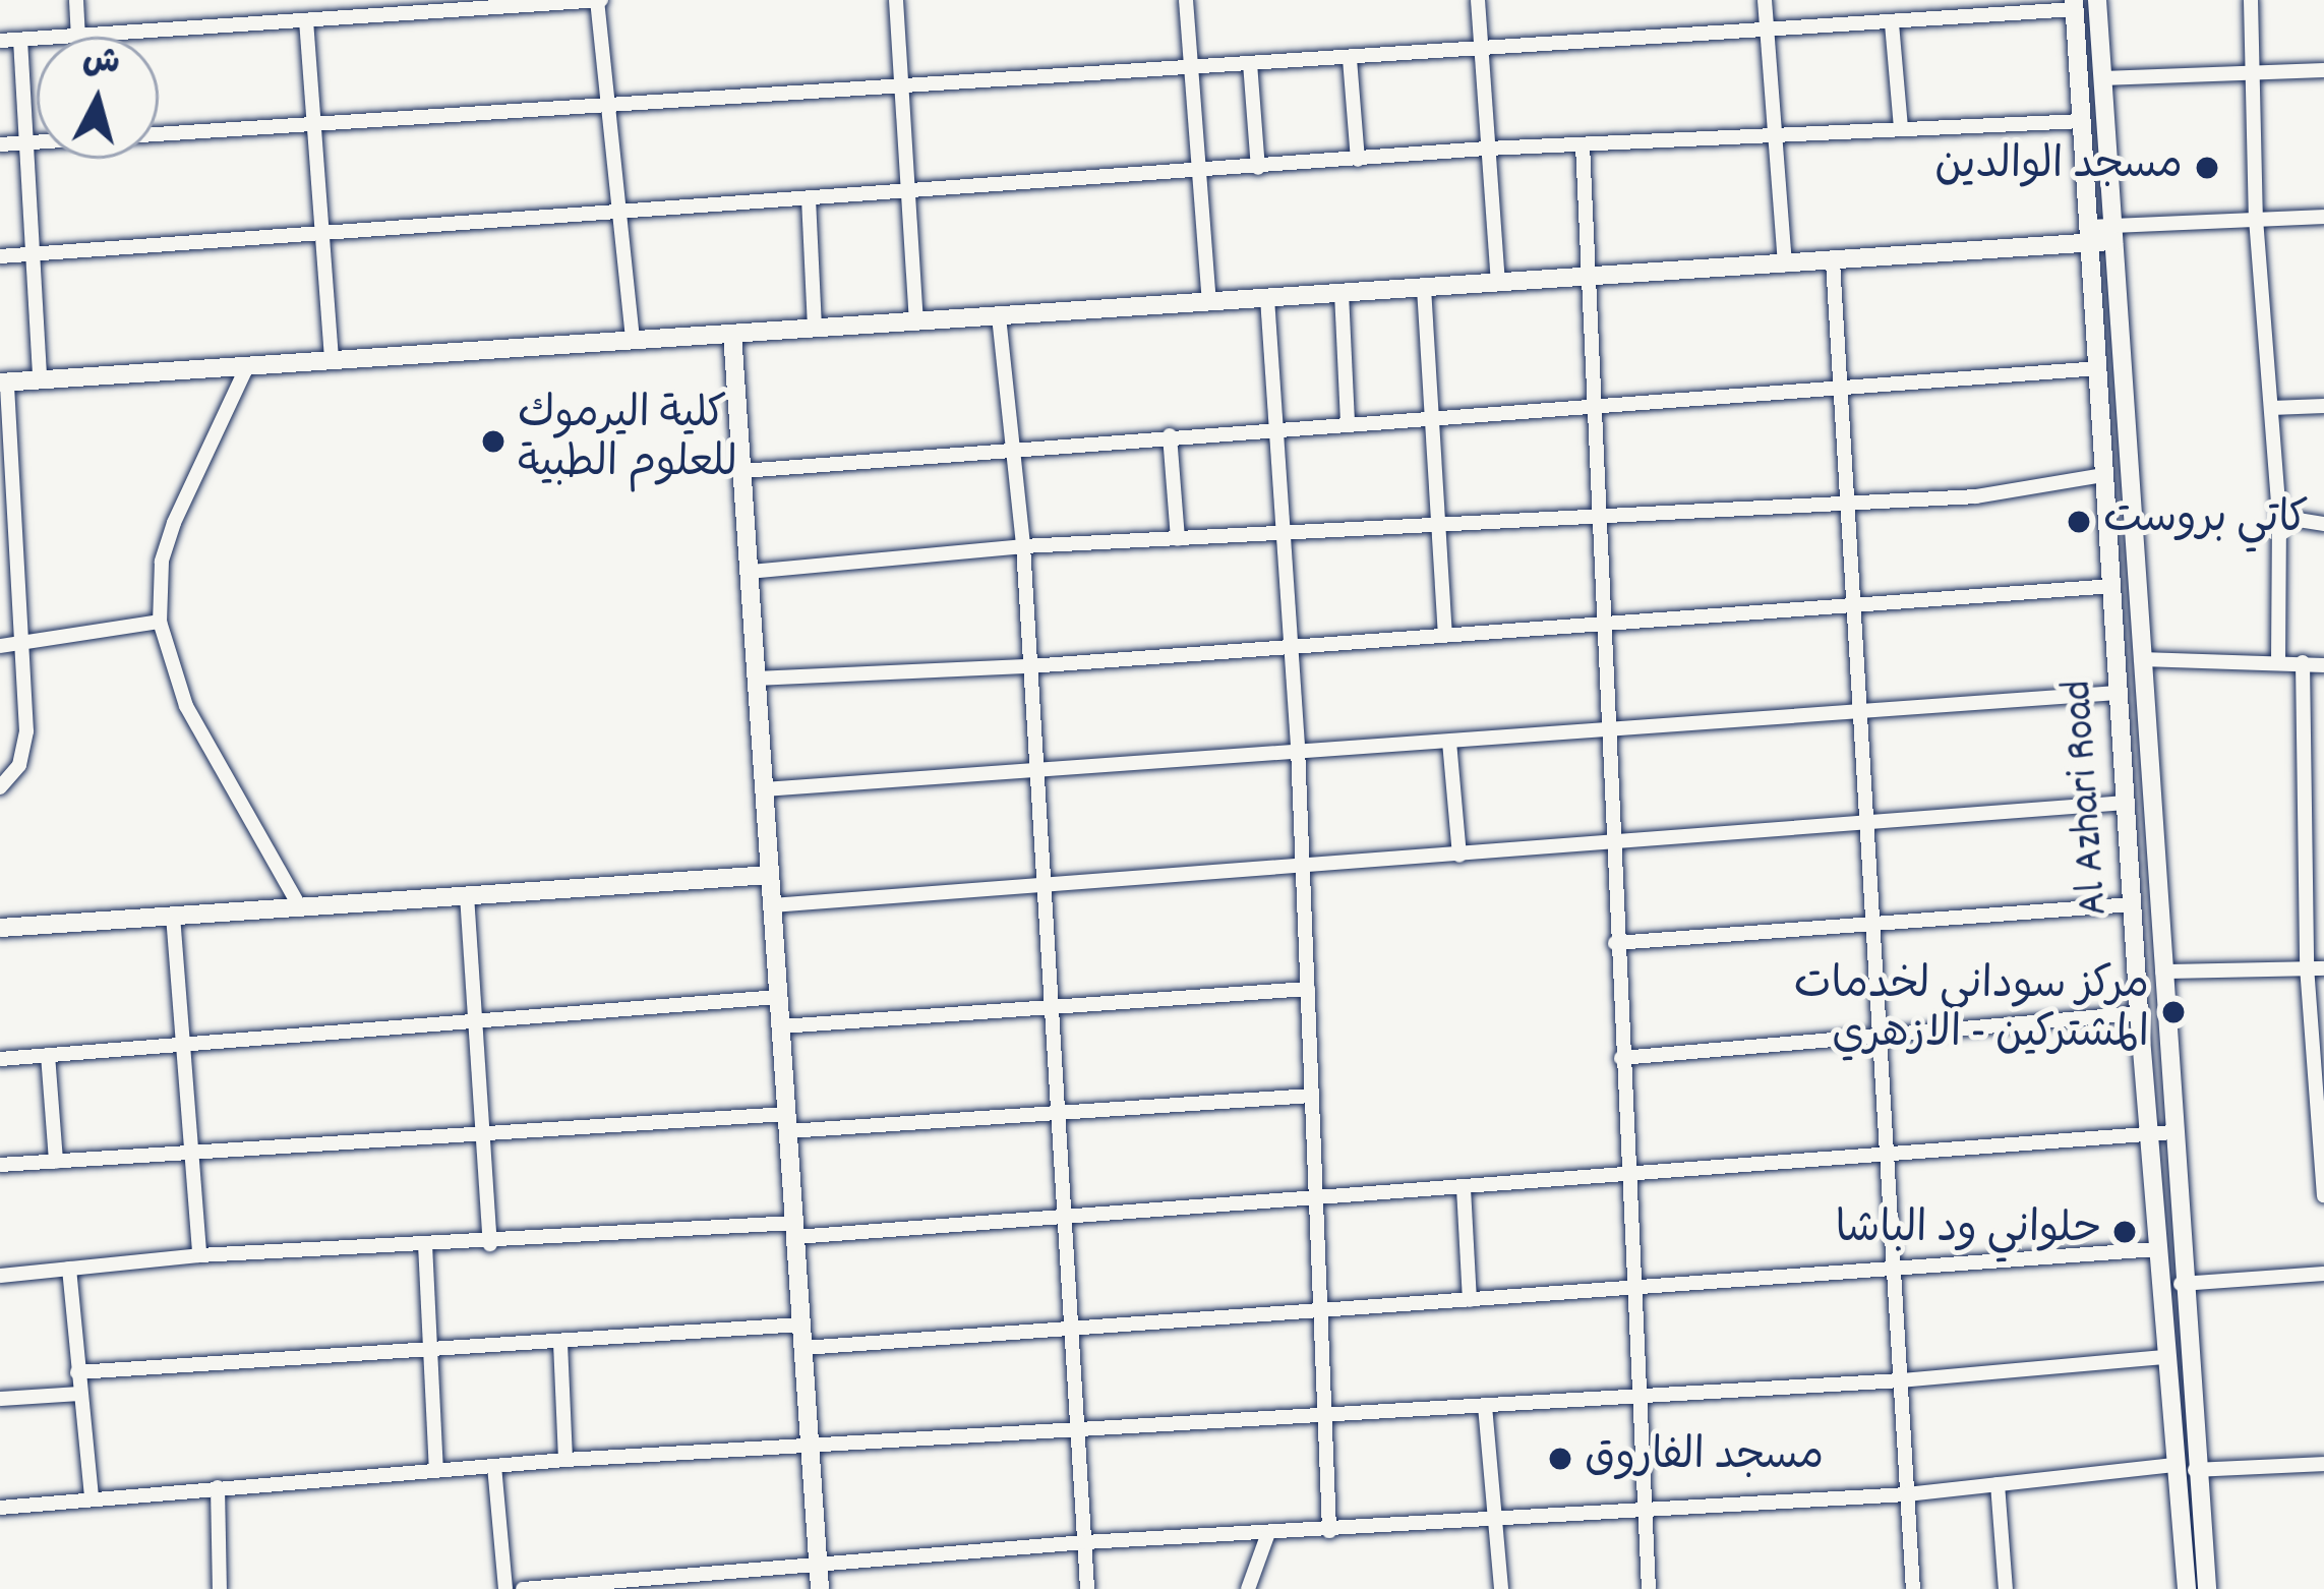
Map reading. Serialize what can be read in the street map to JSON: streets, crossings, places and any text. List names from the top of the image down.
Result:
{
  "streets": {
    "street": ["Al Azhari Road"]
  },
  "places": [
    "مسجد الوالدين",
    "كلية اليرموك للعلوم الطبية",
    "كاتي بروست",
    "مركز سوداني لخدمات المشتركين - الازهري",
    "حلواني ود الباشا",
    "مسجد الفاروق"
  ],
  "north": "top"
}
